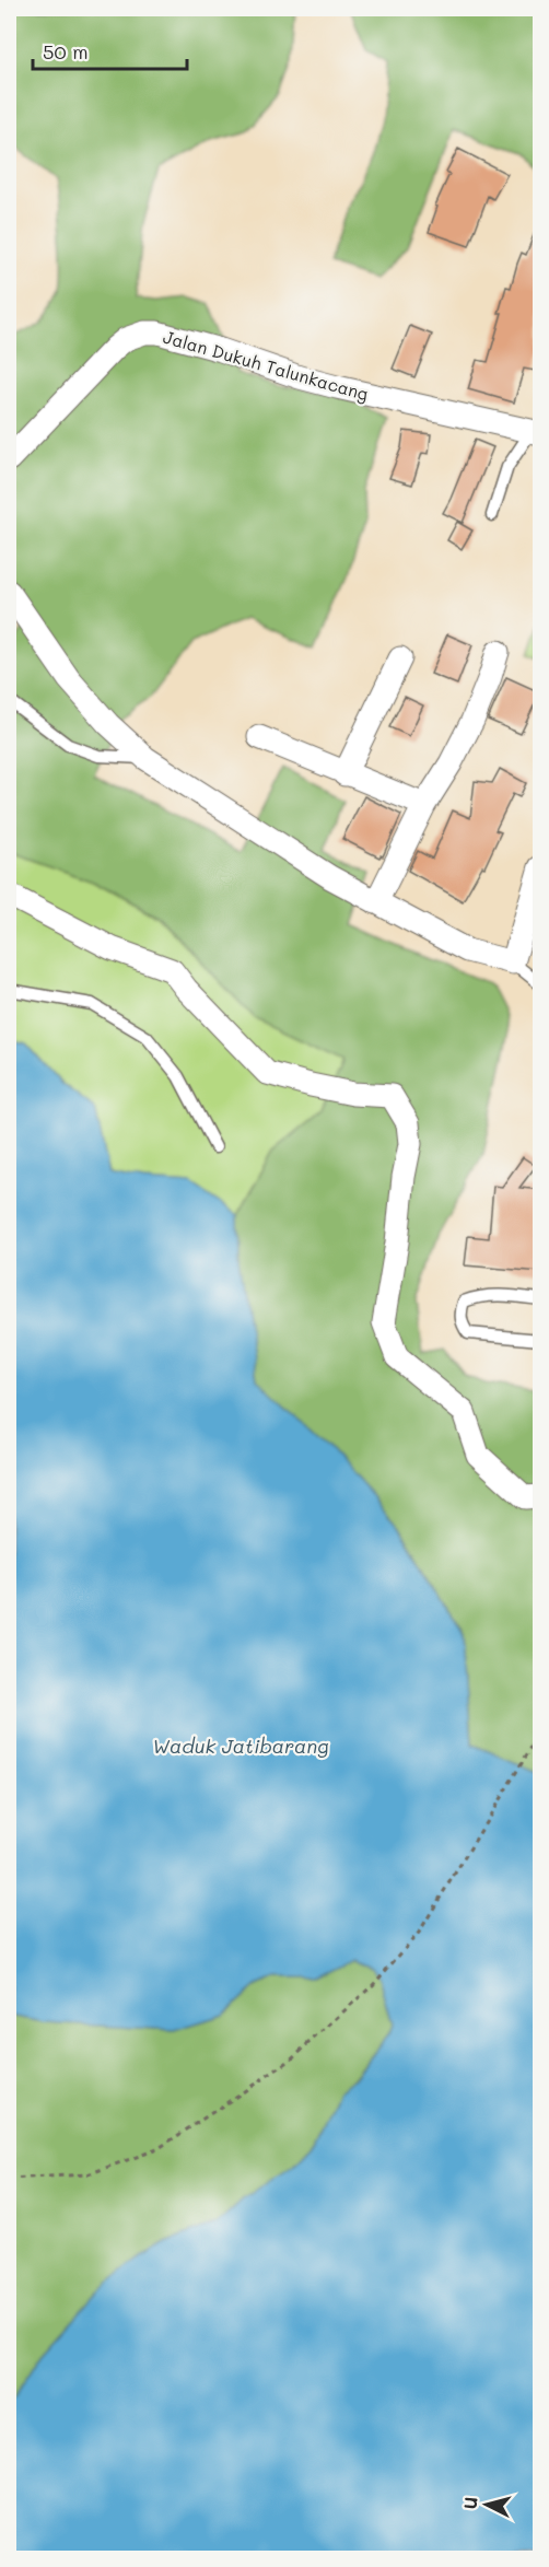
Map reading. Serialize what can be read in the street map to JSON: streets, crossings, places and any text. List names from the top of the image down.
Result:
{
  "streets": {
    "street": ["Jalan Dukuh Talunkacang"]
  },
  "water": ["Waduk Jatibarang"],
  "scale_bar": "50 m",
  "north": "left"
}
